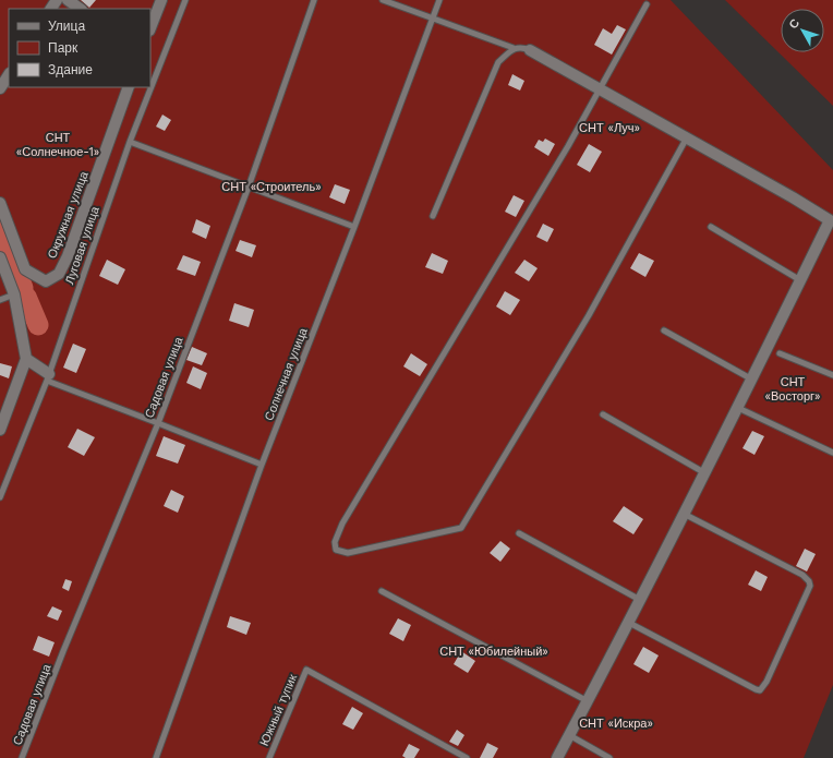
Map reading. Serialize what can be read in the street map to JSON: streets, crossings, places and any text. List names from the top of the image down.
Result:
{
  "streets": {
    "street": ["Окружная улица"],
    "lane": [
      "Луговая улица",
      "Солнечная улица",
      "Садовая улица",
      "Южный тупик"
    ]
  },
  "parks": [
    "СНТ «Луч»",
    "СНТ «Солнечное-1»",
    "СНТ «Строитель»",
    "СНТ «Восторг»",
    "СНТ «Юбилейный»",
    "СНТ «Искра»"
  ],
  "legend": ["Улица", "Парк", "Здание"],
  "north": "top left"
}
